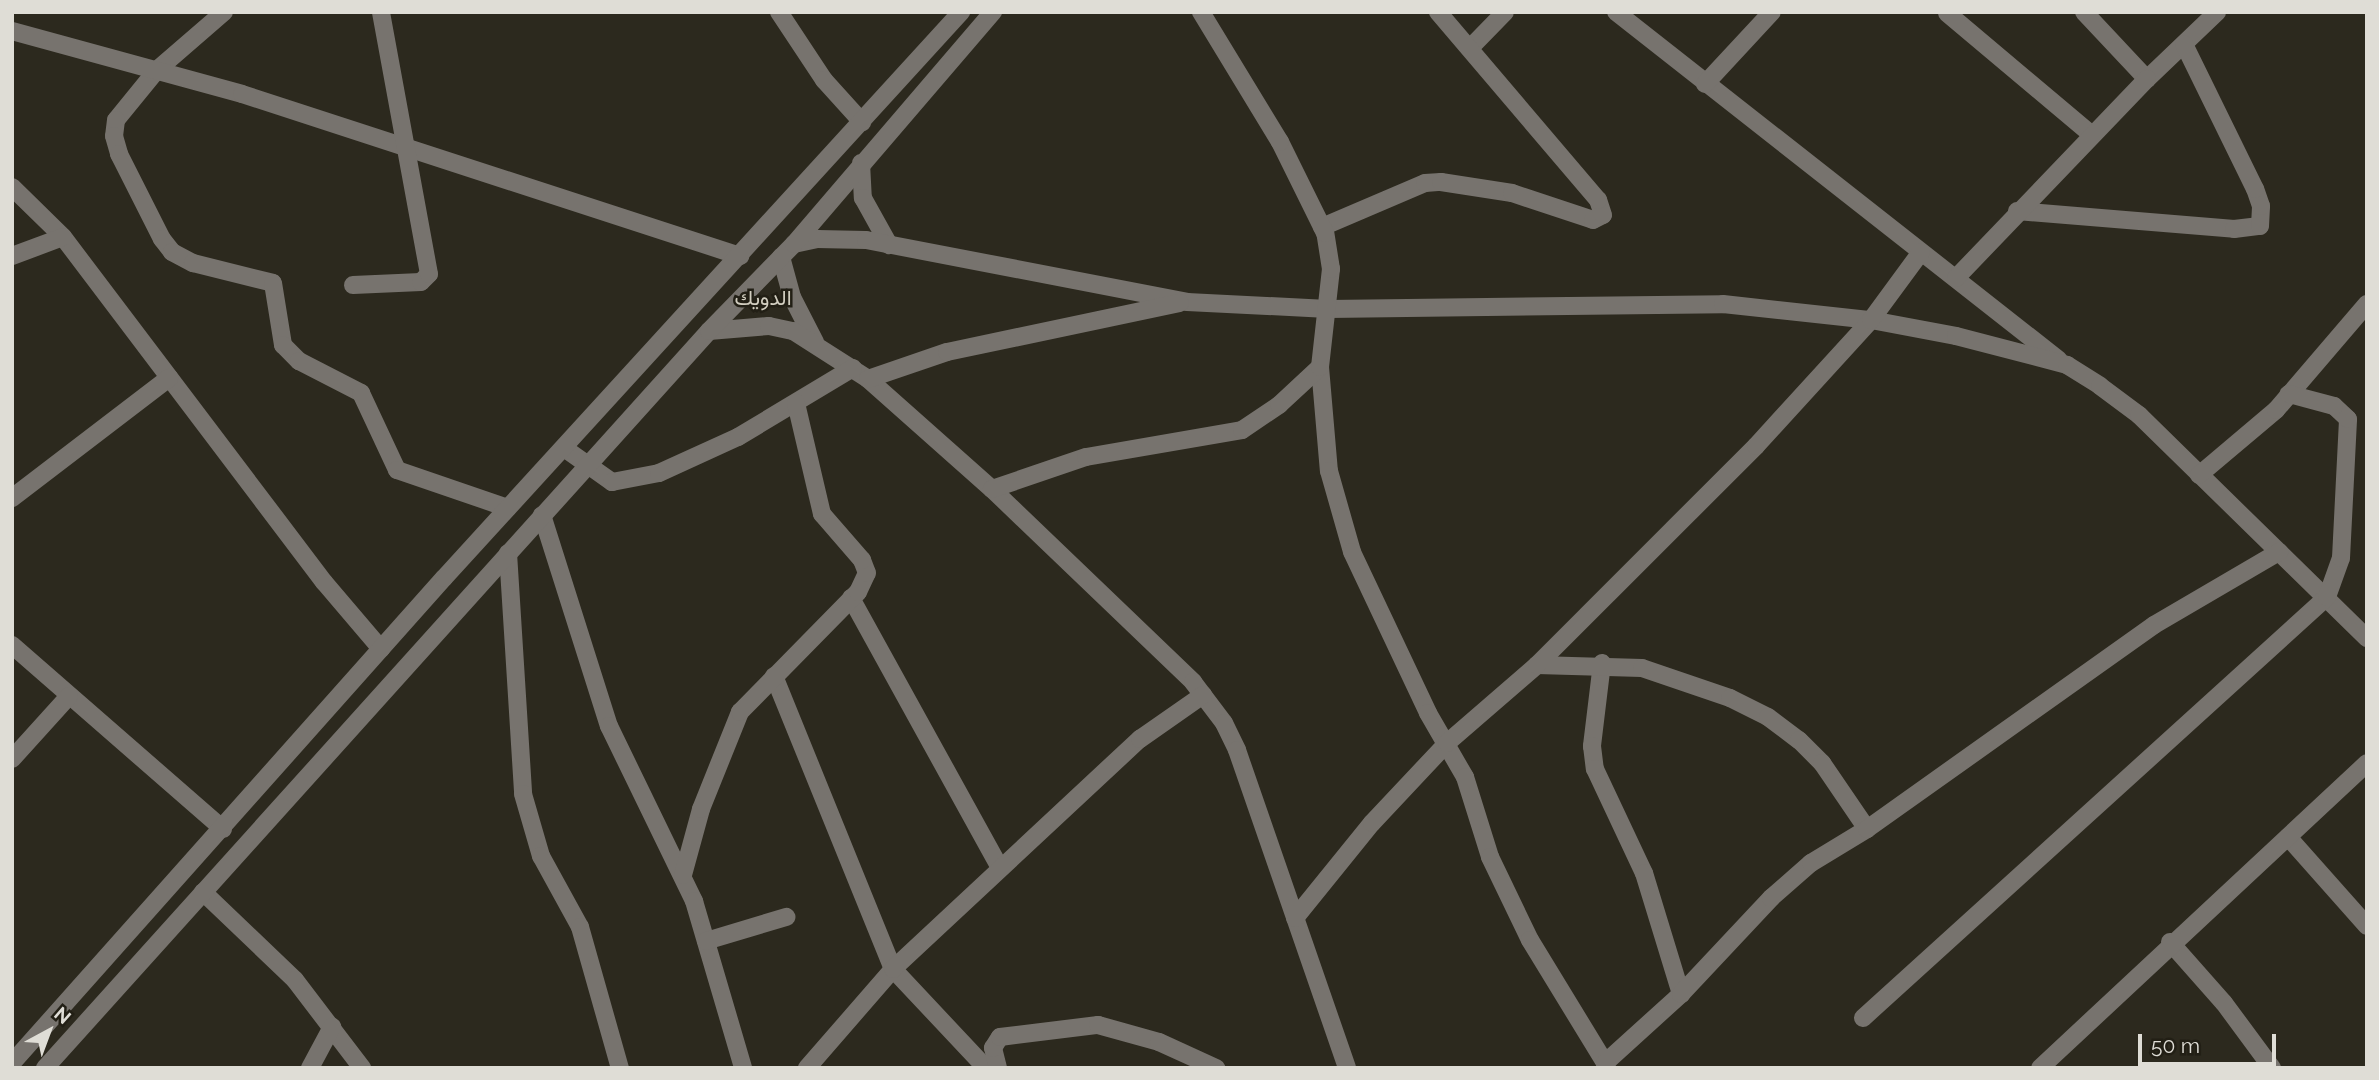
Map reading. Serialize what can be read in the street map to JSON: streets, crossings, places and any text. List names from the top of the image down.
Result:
{
  "districts": ["الدويك"],
  "scale_bar": "50 m",
  "north": "top right"
}
